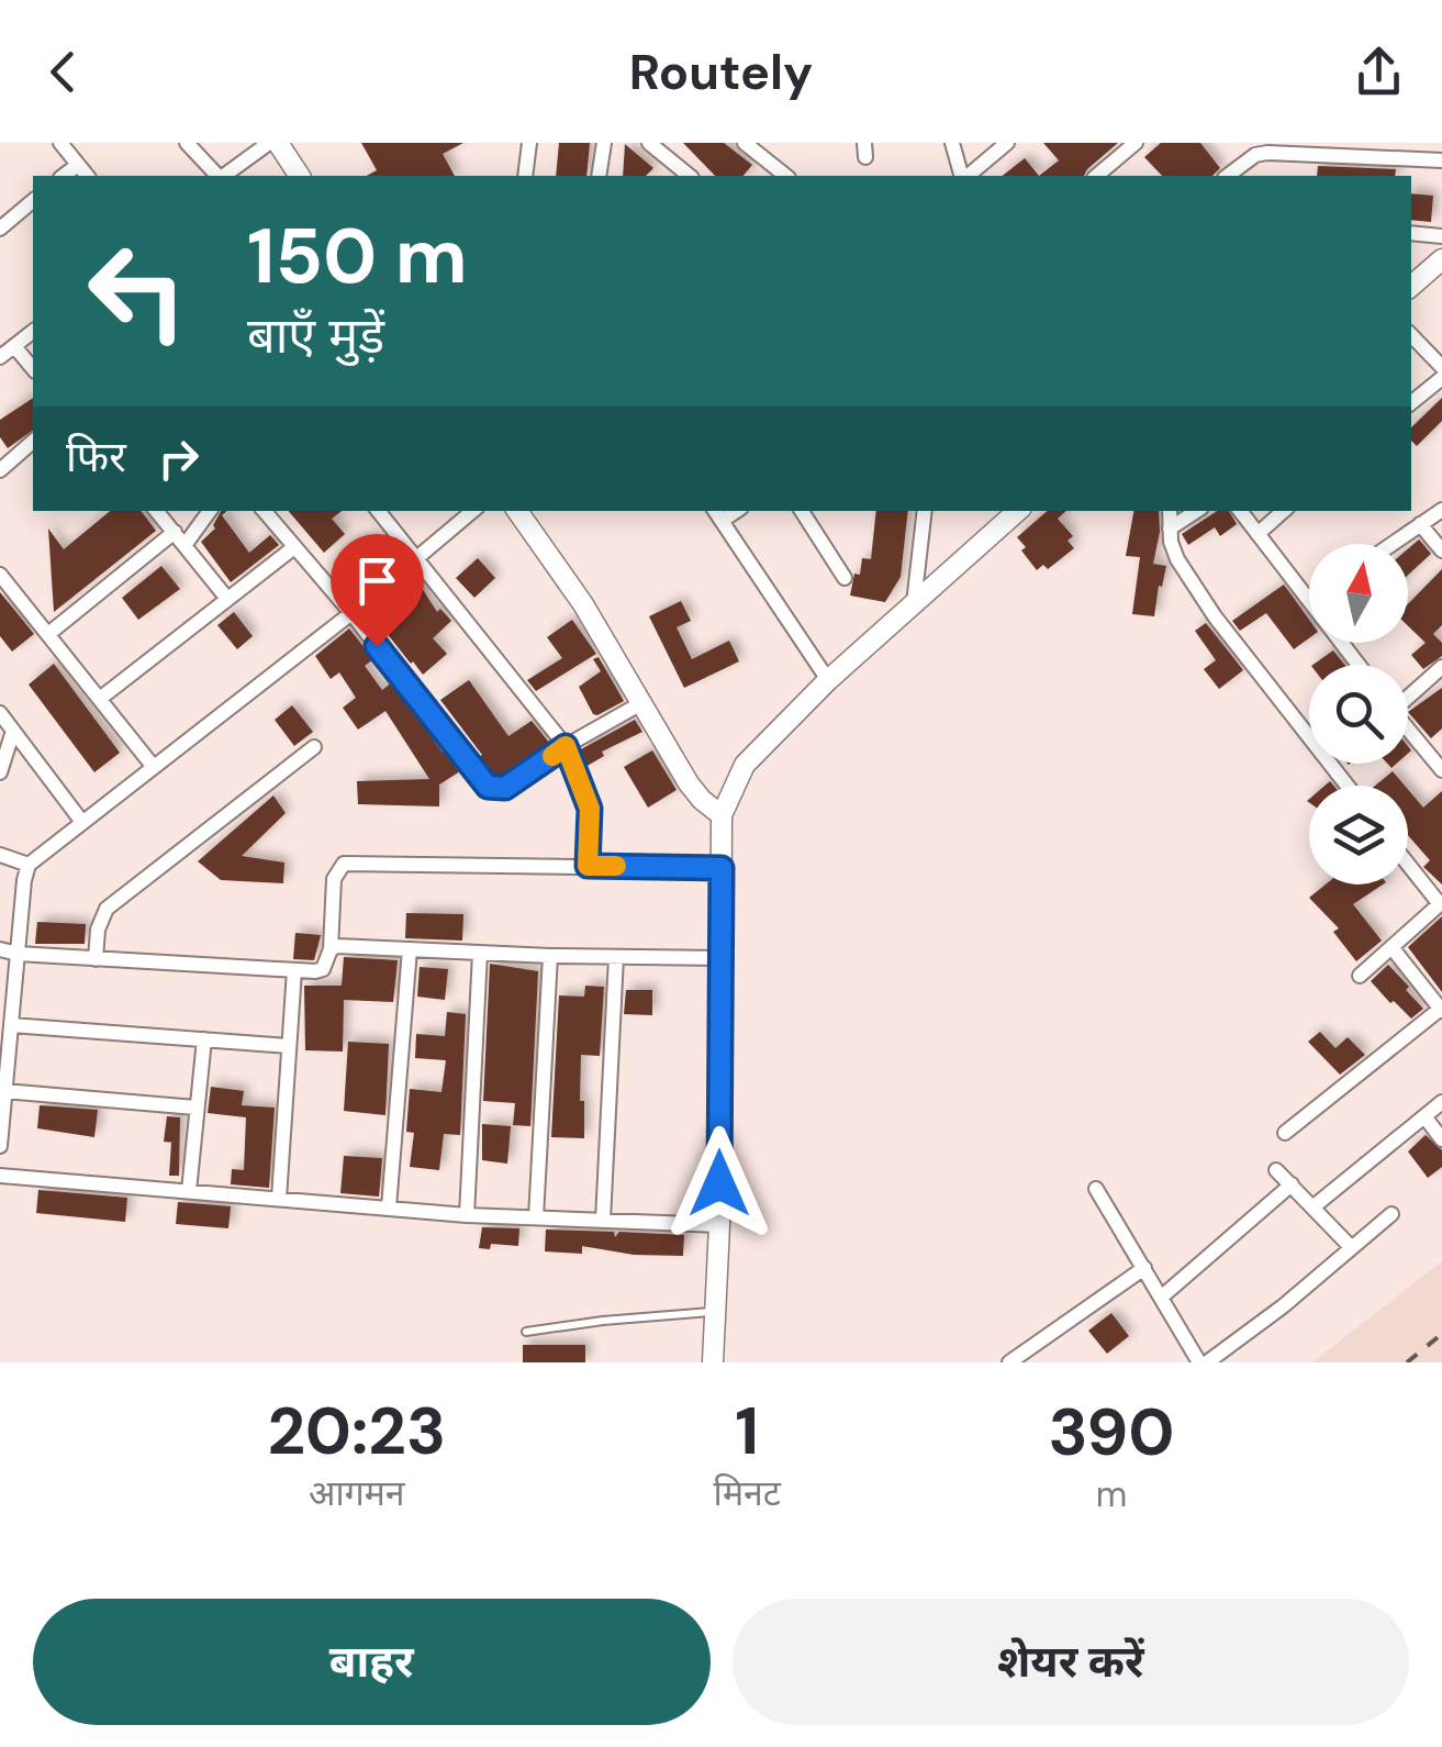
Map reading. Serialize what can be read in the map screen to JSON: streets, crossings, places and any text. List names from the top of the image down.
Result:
{
  "north": "top",
  "page": {
    "header": "Routely",
    "turn": ["150 m", "बाएँ मुड़ें"],
    "then": "फिर",
    "eta": [
      "20:23",
      "आगमन",
      "1",
      "मिनट",
      "390",
      "m"
    ],
    "buttons": ["बाहर", "शेयर करें"]
  }
}
